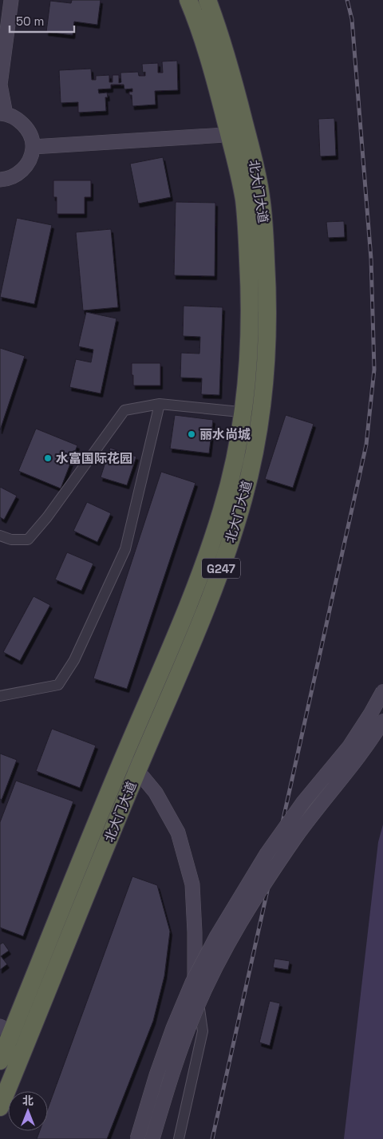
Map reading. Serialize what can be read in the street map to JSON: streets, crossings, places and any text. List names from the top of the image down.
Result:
{
  "streets": {
    "highway": ["北大门大道", "G247"]
  },
  "places": ["丽水尚城", "水富国际花园"],
  "scale_bar": "50 m",
  "north": "top"
}
